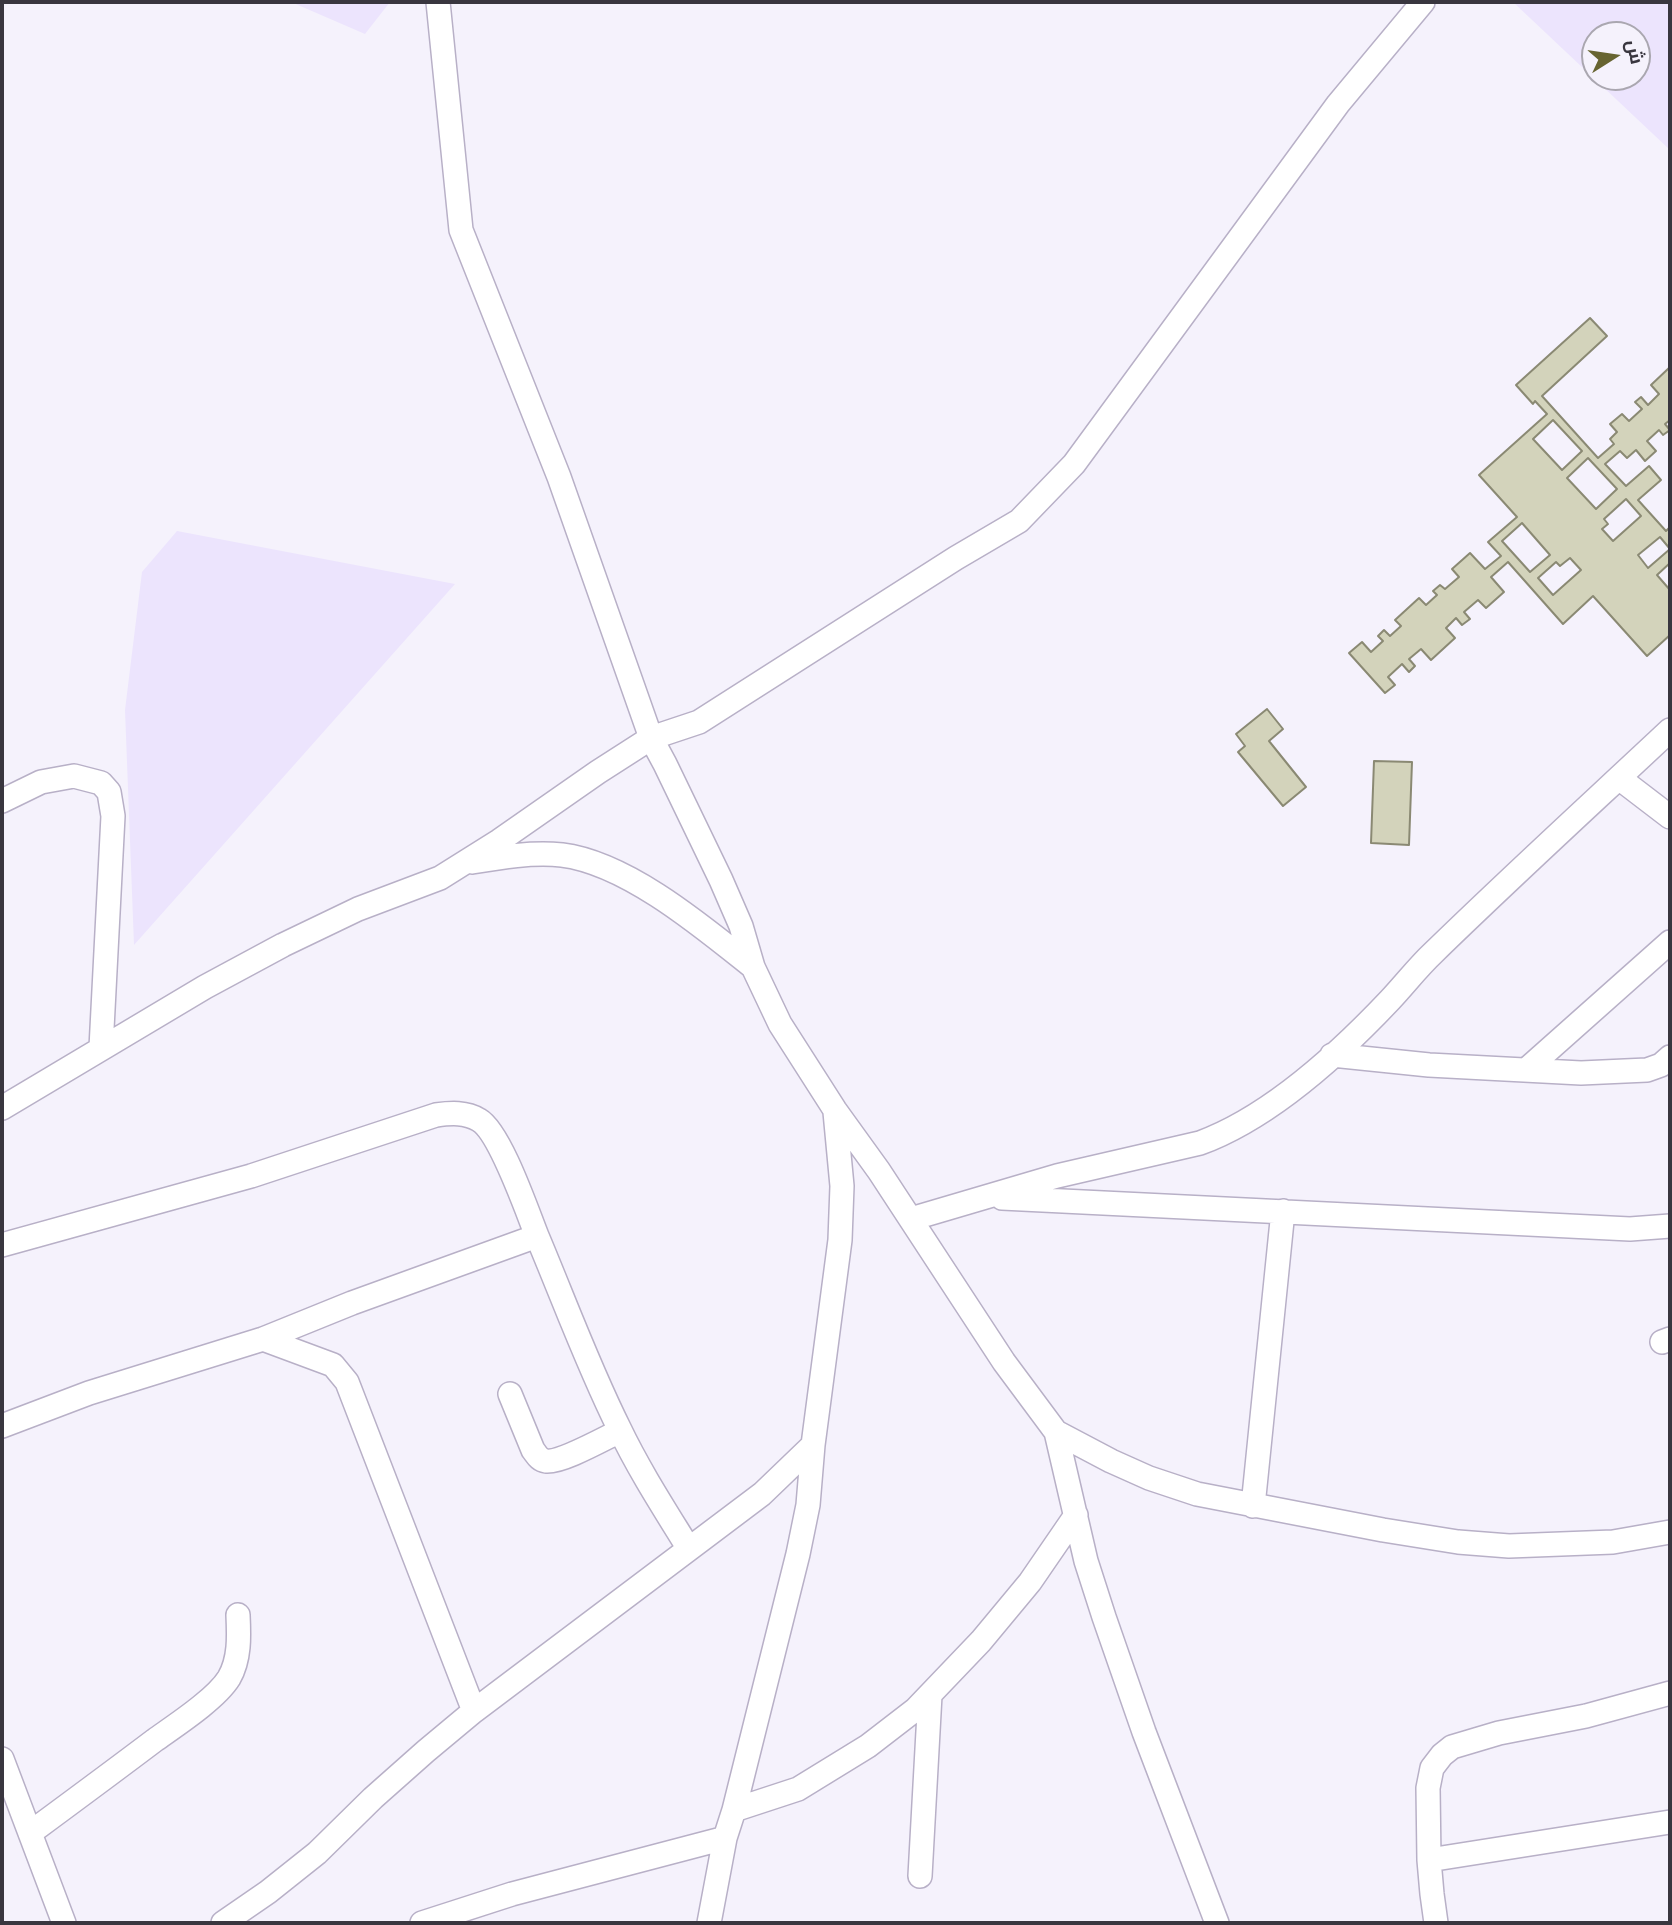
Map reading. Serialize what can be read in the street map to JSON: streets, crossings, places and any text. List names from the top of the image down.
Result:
{
  "north": "right"
}
